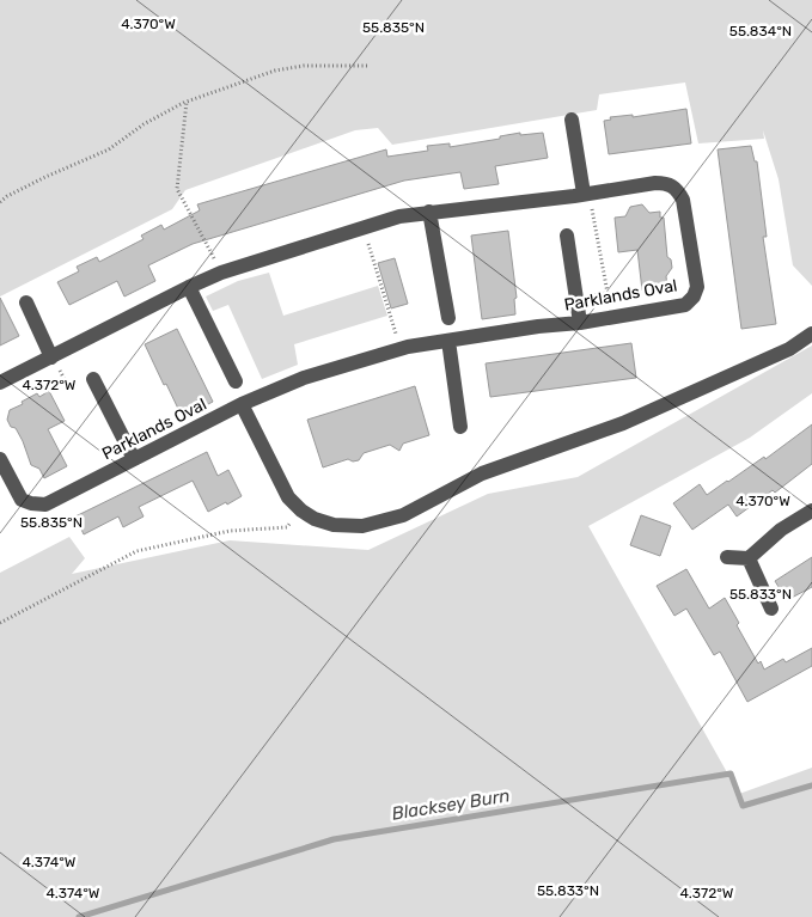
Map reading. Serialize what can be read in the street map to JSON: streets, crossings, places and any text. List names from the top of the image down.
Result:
{
  "streets": {
    "street": ["Parklands Oval"]
  },
  "water": ["Blacksey Burn"],
  "coordinates": [
    "4.370°W",
    "55.835°N",
    "55.834°N",
    "4.372°W",
    "55.833°N",
    "4.374°W"
  ]
}
